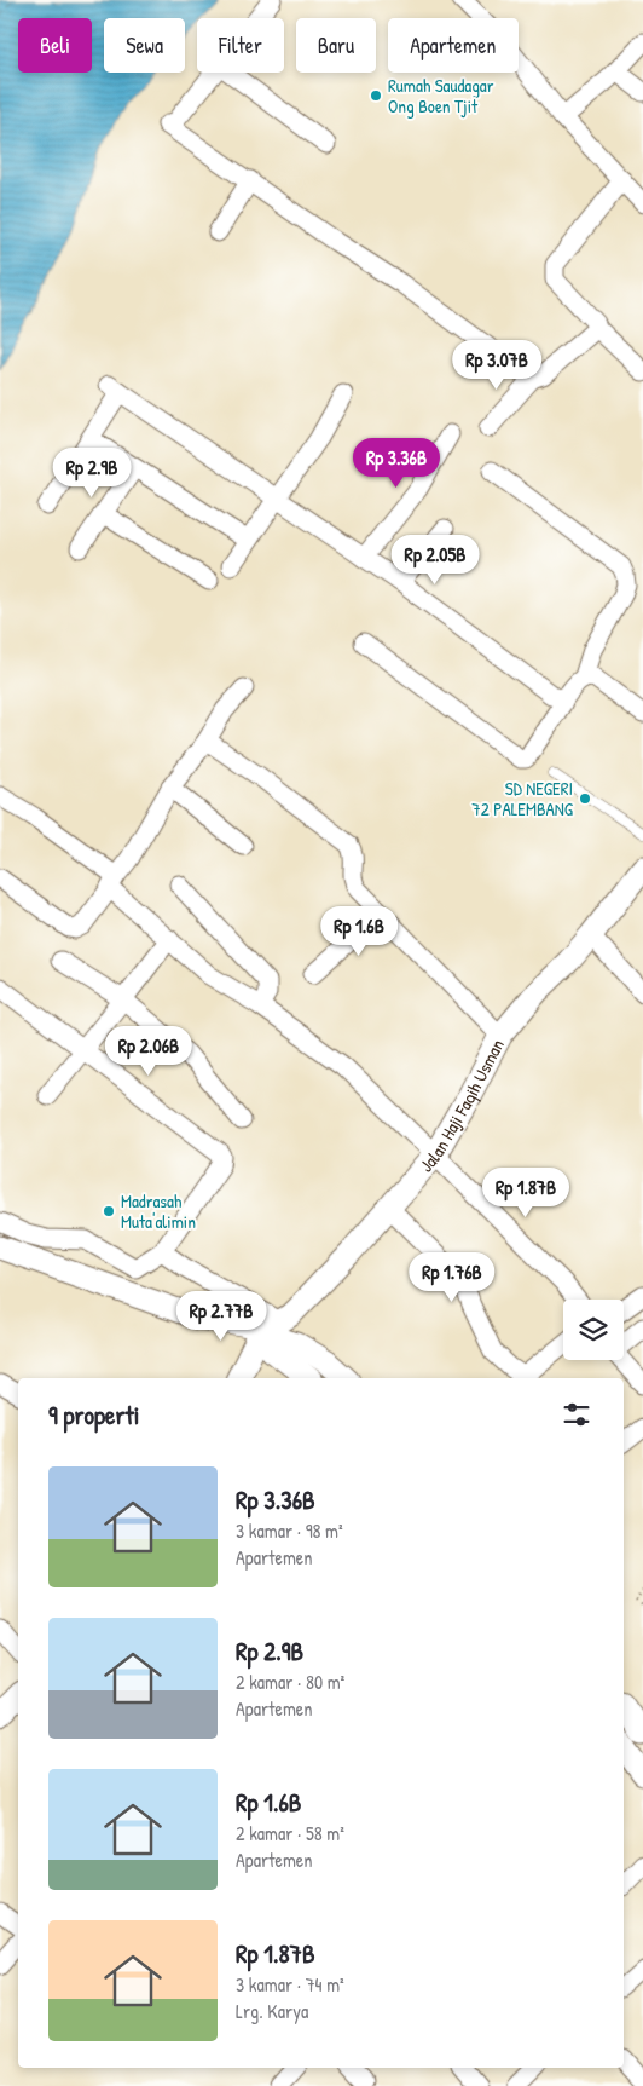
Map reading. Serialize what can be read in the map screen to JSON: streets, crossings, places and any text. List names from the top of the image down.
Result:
{
  "streets": {
    "street": ["Jalan Haji Faqih Usman"]
  },
  "places": ["Rumah Saudagar Ong Boen Tjit", "SD NEGERI 72 PALEMBANG", "Madrasah Muta'alimin"],
  "page": {
    "chip": [
      "Beli",
      "Sewa",
      "Filter",
      "Baru",
      "Apartemen"
    ],
    "price": [
      "Rp 3.07B",
      "Rp 3.36B",
      "Rp 2.9B",
      "Rp 2.05B",
      "Rp 1.6B",
      "Rp 2.06B",
      "Rp 1.87B",
      "Rp 1.76B",
      "Rp 2.77B"
    ],
    "heading": "9 properti",
    "list": [
      {
        "name": "Rp 3.36B",
        "note": "3 kamar · 98 m² · Apartemen"
      },
      {
        "name": "Rp 2.9B",
        "note": "2 kamar · 80 m² · Apartemen"
      },
      {
        "name": "Rp 1.6B",
        "note": "2 kamar · 58 m² · Apartemen"
      },
      {
        "name": "Rp 1.87B",
        "note": "3 kamar · 74 m² · Lrg. Karya"
      }
    ]
  }
}
